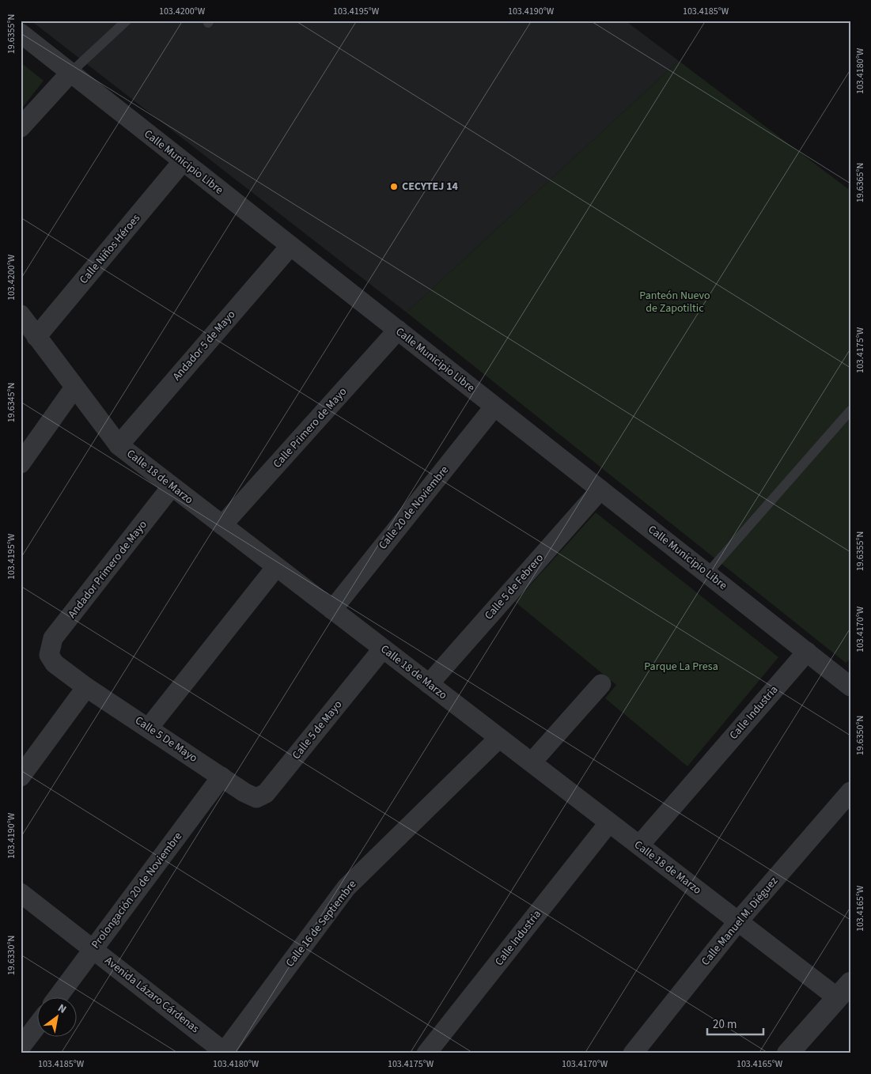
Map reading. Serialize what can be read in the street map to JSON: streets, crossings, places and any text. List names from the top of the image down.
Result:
{
  "streets": {
    "street": [
      "Calle Municipio Libre",
      "Calle Niños Héroes",
      "Andador 5 de Mayo",
      "Calle Primero de Mayo",
      "Calle 18 de Marzo",
      "Calle 20 de Noviembre",
      "Andador Primero de Mayo",
      "Calle 5 de Febrero",
      "Calle Industria",
      "Calle 5 de Mayo",
      "Calle 5 De Mayo",
      "Prolongación 20 de Noviembre",
      "Calle Manuel M. Diéguez",
      "Calle 16 de Septiembre",
      "Avenida Lázaro Cárdenas"
    ]
  },
  "crossings": [
    ["Calle Municipio Libre", "Calle Niños Héroes"],
    ["Calle Municipio Libre", "Andador 5 de Mayo"],
    ["Calle Municipio Libre", "Calle Primero de Mayo"],
    ["Calle Municipio Libre", "Calle 20 de Noviembre"],
    ["Calle Municipio Libre", "Calle 5 de Febrero"],
    ["Calle Municipio Libre", "Calle Industria"],
    ["Calle Niños Héroes", "Calle 18 de Marzo"],
    ["Andador 5 de Mayo", "Calle 18 de Marzo"],
    ["Calle Primero de Mayo", "Calle 18 de Marzo"],
    ["Calle 18 de Marzo", "Calle 20 de Noviembre"],
    ["Calle 18 de Marzo", "Andador Primero de Mayo"],
    ["Calle 18 de Marzo", "Calle 5 de Febrero"],
    ["Calle 18 de Marzo", "Calle Industria"],
    ["Calle 18 de Marzo", "Calle 5 de Mayo"],
    ["Calle 18 de Marzo", "Calle Manuel M. Diéguez"],
    ["Calle 18 de Marzo", "Calle 16 de Septiembre"],
    ["Andador Primero de Mayo", "Calle 5 De Mayo"],
    ["Calle 5 de Mayo", "Calle 5 De Mayo"],
    ["Calle 5 De Mayo", "Prolongación 20 de Noviembre"],
    ["Prolongación 20 de Noviembre", "Avenida Lázaro Cárdenas"],
    ["Calle 16 de Septiembre", "Avenida Lázaro Cárdenas"]
  ],
  "parks": ["Panteón Nuevo de Zapotiltic", "Parque La Presa"],
  "places": ["CECYTEJ 14"],
  "scale_bar": "20 m",
  "north": "top right",
  "coordinates": [
    "103.4200°W",
    "103.4195°W",
    "103.4190°W",
    "103.4185°W",
    "19.6355°N",
    "103.4180°W",
    "19.6365°N",
    "103.4175°W",
    "19.6345°N",
    "103.4170°W",
    "19.6350°N",
    "103.4165°W",
    "19.6330°N"
  ]
}
